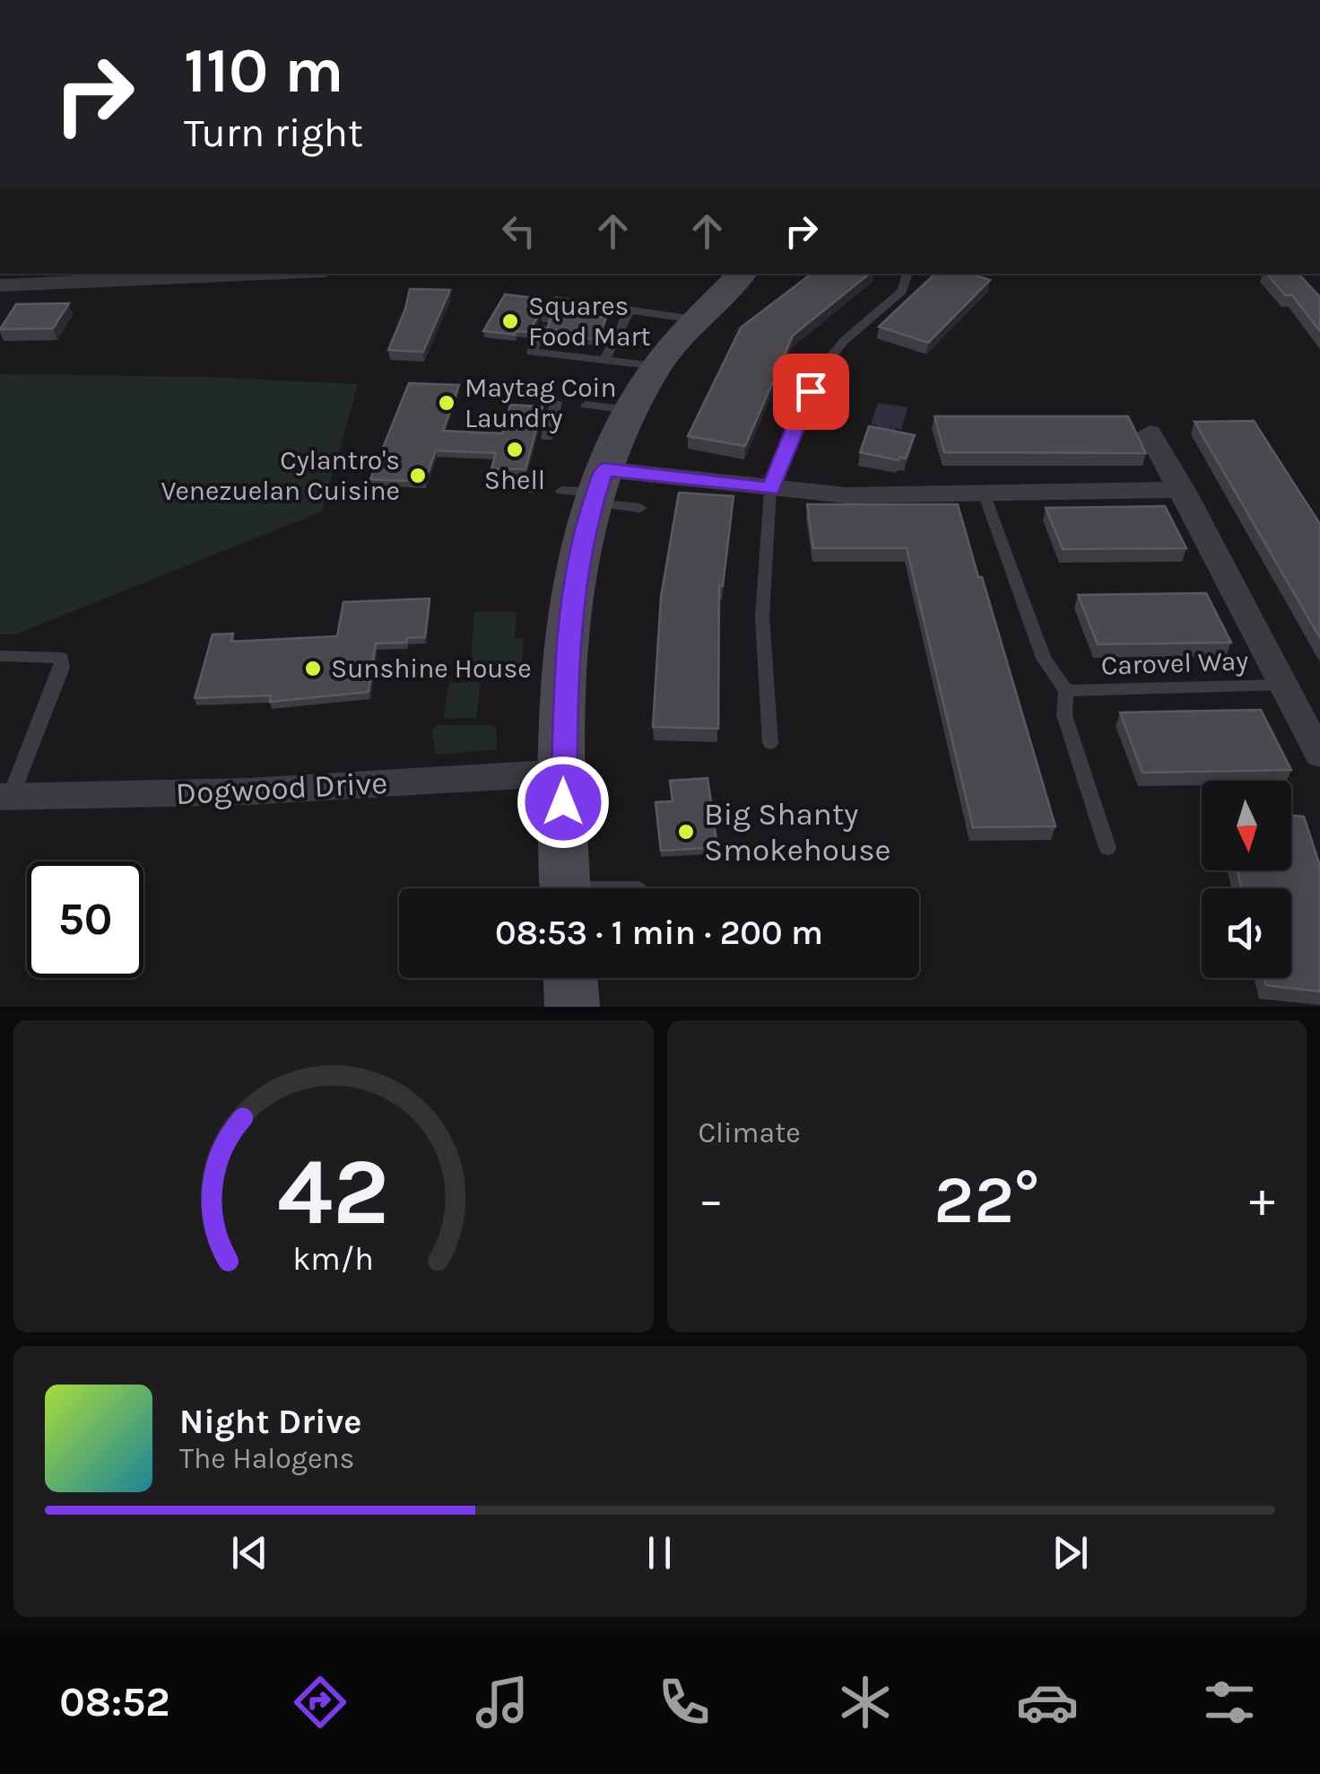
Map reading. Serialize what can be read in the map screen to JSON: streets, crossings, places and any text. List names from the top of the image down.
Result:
{
  "streets": {
    "street": ["Dogwood Drive"],
    "lane": ["Carovel Way"]
  },
  "places": [
    "Squares Food Mart",
    "Maytag Coin Laundry",
    "Shell",
    "Cylantro's Venezuelan Cuisine",
    "Sunshine House",
    "Big Shanty Smokehouse"
  ],
  "north": "bottom",
  "page": {
    "turn": ["110 m", "Turn right"],
    "limit": "50",
    "trip": "08:53 · 1 min · 200 m",
    "tile": "Climate",
    "heat": ["−", "22°", "+"],
    "song": ["Night Drive", "The Halogens"],
    "tabs": "08:52",
    "gauge": ["42", "km/h"]
  }
}
